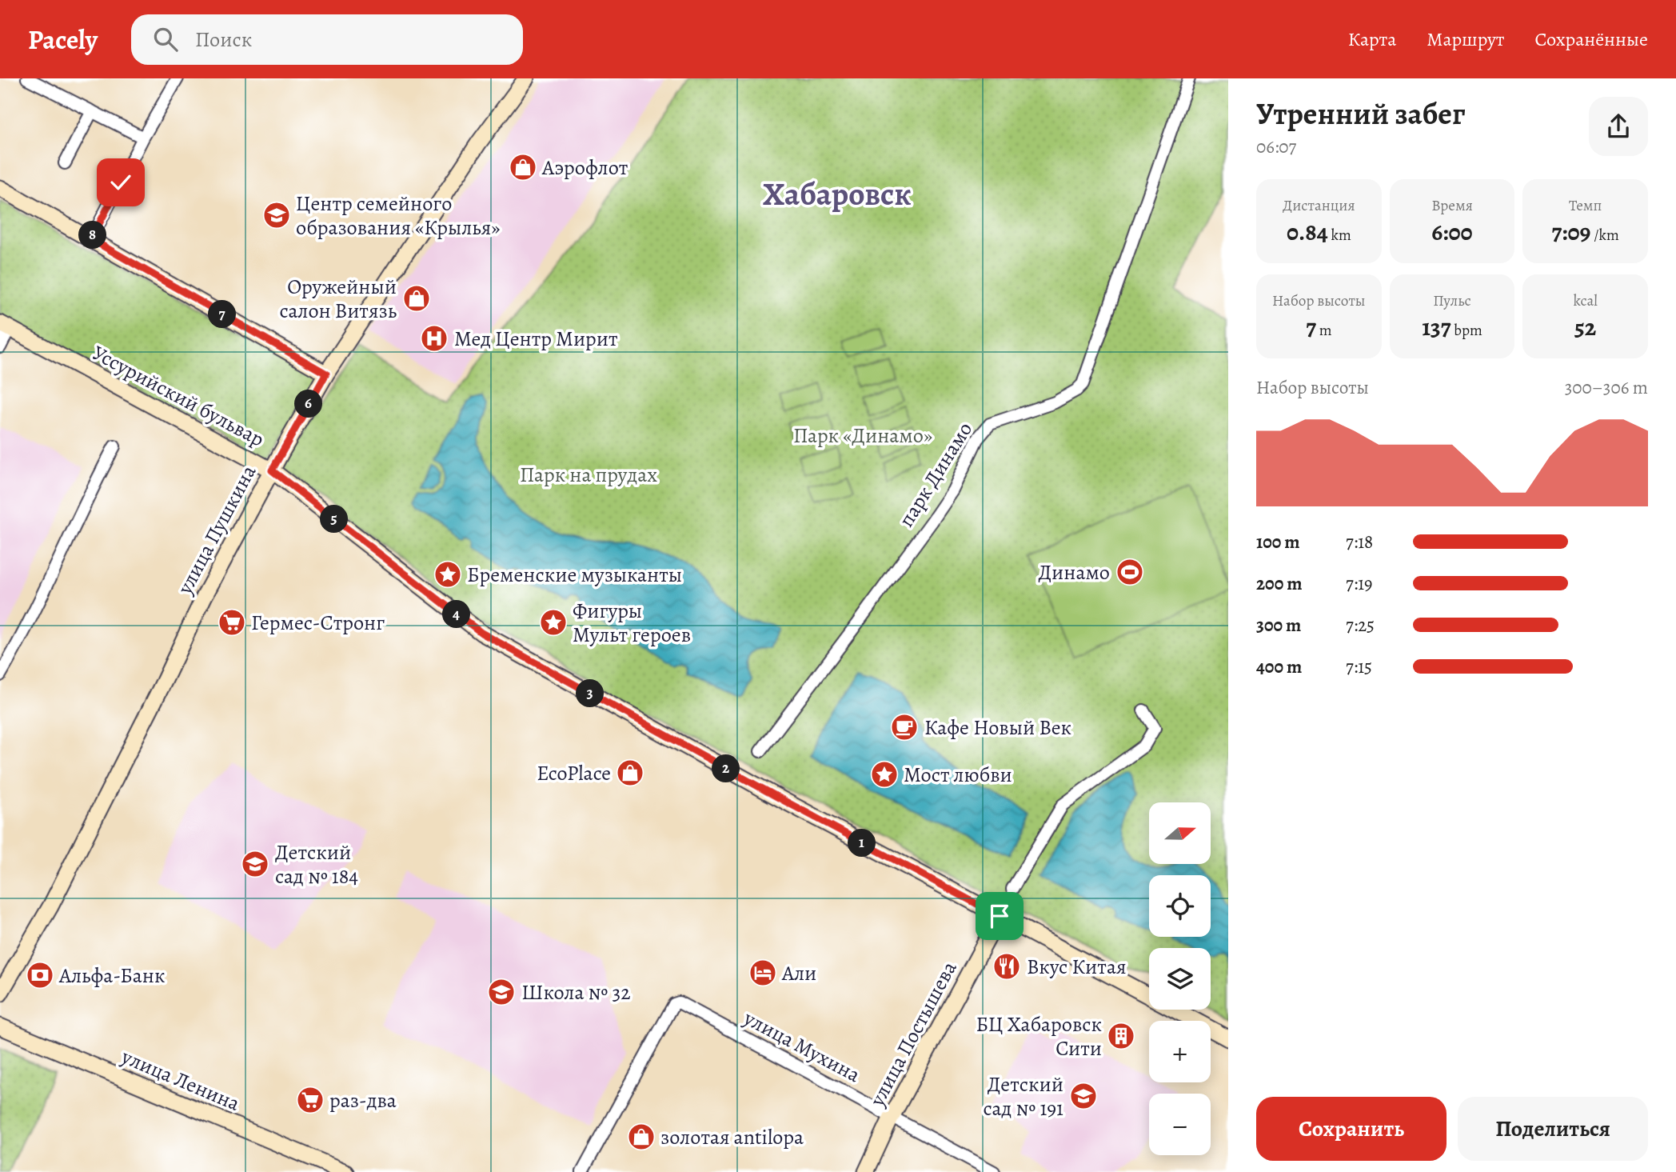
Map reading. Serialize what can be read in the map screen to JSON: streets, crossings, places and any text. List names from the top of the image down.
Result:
{
  "streets": {
    "street": [
      "Уссурийский бульвар",
      "парк Динамо",
      "улица Пушкина",
      "улица Постышева",
      "улица Мухина",
      "улица Ленина"
    ]
  },
  "crossings": [
    ["Уссурийский бульвар", "улица Пушкина"],
    ["Уссурийский бульвар", "улица Постышева"],
    ["улица Постышева", "улица Мухина"]
  ],
  "districts": ["Хабаровск"],
  "parks": ["Парк «Динамо»", "Парк на прудах"],
  "places": {
    "shop": [
      "Аэрофлот",
      "Оружейный салон Витязь",
      "EcoPlace",
      "золотая antilopa"
    ],
    "school or university": [
      "Центр семейного образования «Крылья»",
      "Детский сад № 184",
      "Школа № 32",
      "Детский сад № 191"
    ],
    "hospital": ["Мед Центр Мирит"],
    "sports": ["Динамо"],
    "place": ["Бременские музыканты", "Фигуры Мульт героев", "Мост любви"],
    "supermarket": ["Гермес-Стронг", "раз-два"],
    "cafe": ["Кафе Новый Век"],
    "restaurant": ["Вкус Китая"],
    "hotel": ["Али"],
    "bank": ["Альфа-Банк"],
    "building": ["БЦ Хабаровск Сити"]
  },
  "north": "right",
  "page": {
    "header": "Pacely",
    "search": "Поиск",
    "nav": ["Карта", "Маршрут", "Сохранённые"],
    "heading": ["Утренний забег", "06:07"],
    "stats": [
      ["Дистанция", "0.84 km"],
      ["Время", "6:00"],
      ["Темп", "7:09 /km"],
      ["Набор высоты", "7 m"],
      ["Пульс", "137 bpm"],
      ["kcal", "52"]
    ],
    "pins": [
      "8",
      "7",
      "6",
      "5",
      "4",
      "3",
      "2",
      "1"
    ],
    "chart": ["Набор высоты", "300–306 m"],
    "list": [
      {
        "name": "100 m",
        "note": "7:18"
      },
      {
        "name": "200 m",
        "note": "7:19"
      },
      {
        "name": "300 m",
        "note": "7:25"
      },
      {
        "name": "400 m",
        "note": "7:15"
      }
    ],
    "map_buttons": ["+", "−"],
    "buttons": ["Сохранить", "Поделиться"]
  }
}
